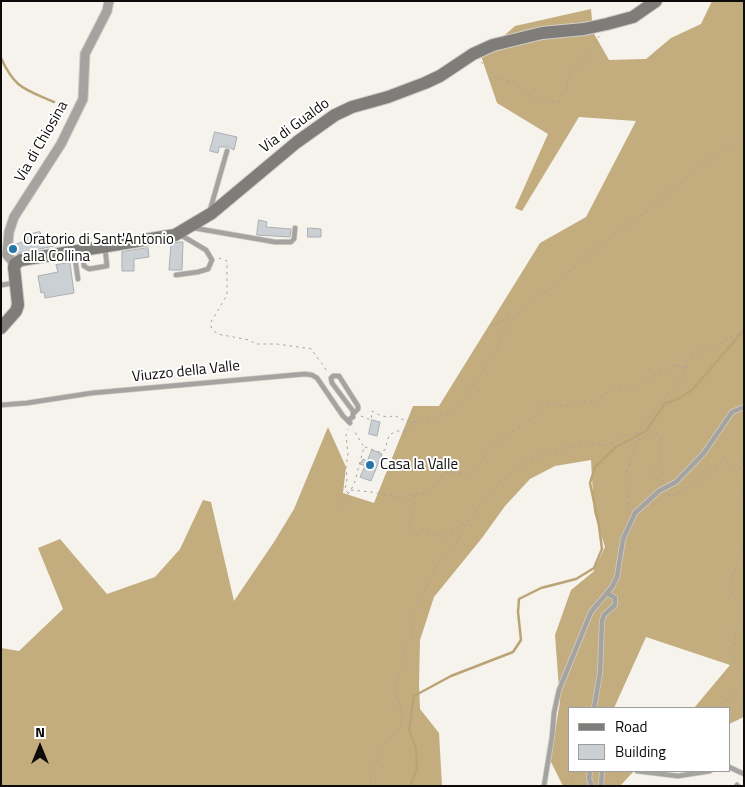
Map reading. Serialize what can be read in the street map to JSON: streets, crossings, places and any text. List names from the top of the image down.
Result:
{
  "streets": {
    "street": ["Via di Gualdo", "Via di Chiosina"],
    "lane": ["Viuzzo della Valle"]
  },
  "crossings": [
    ["Via di Gualdo", "Via di Chiosina"]
  ],
  "places": ["Oratorio di Sant'Antonio alla Collina", "Casa la Valle"],
  "legend": ["Road", "Building"],
  "north": "top"
}
